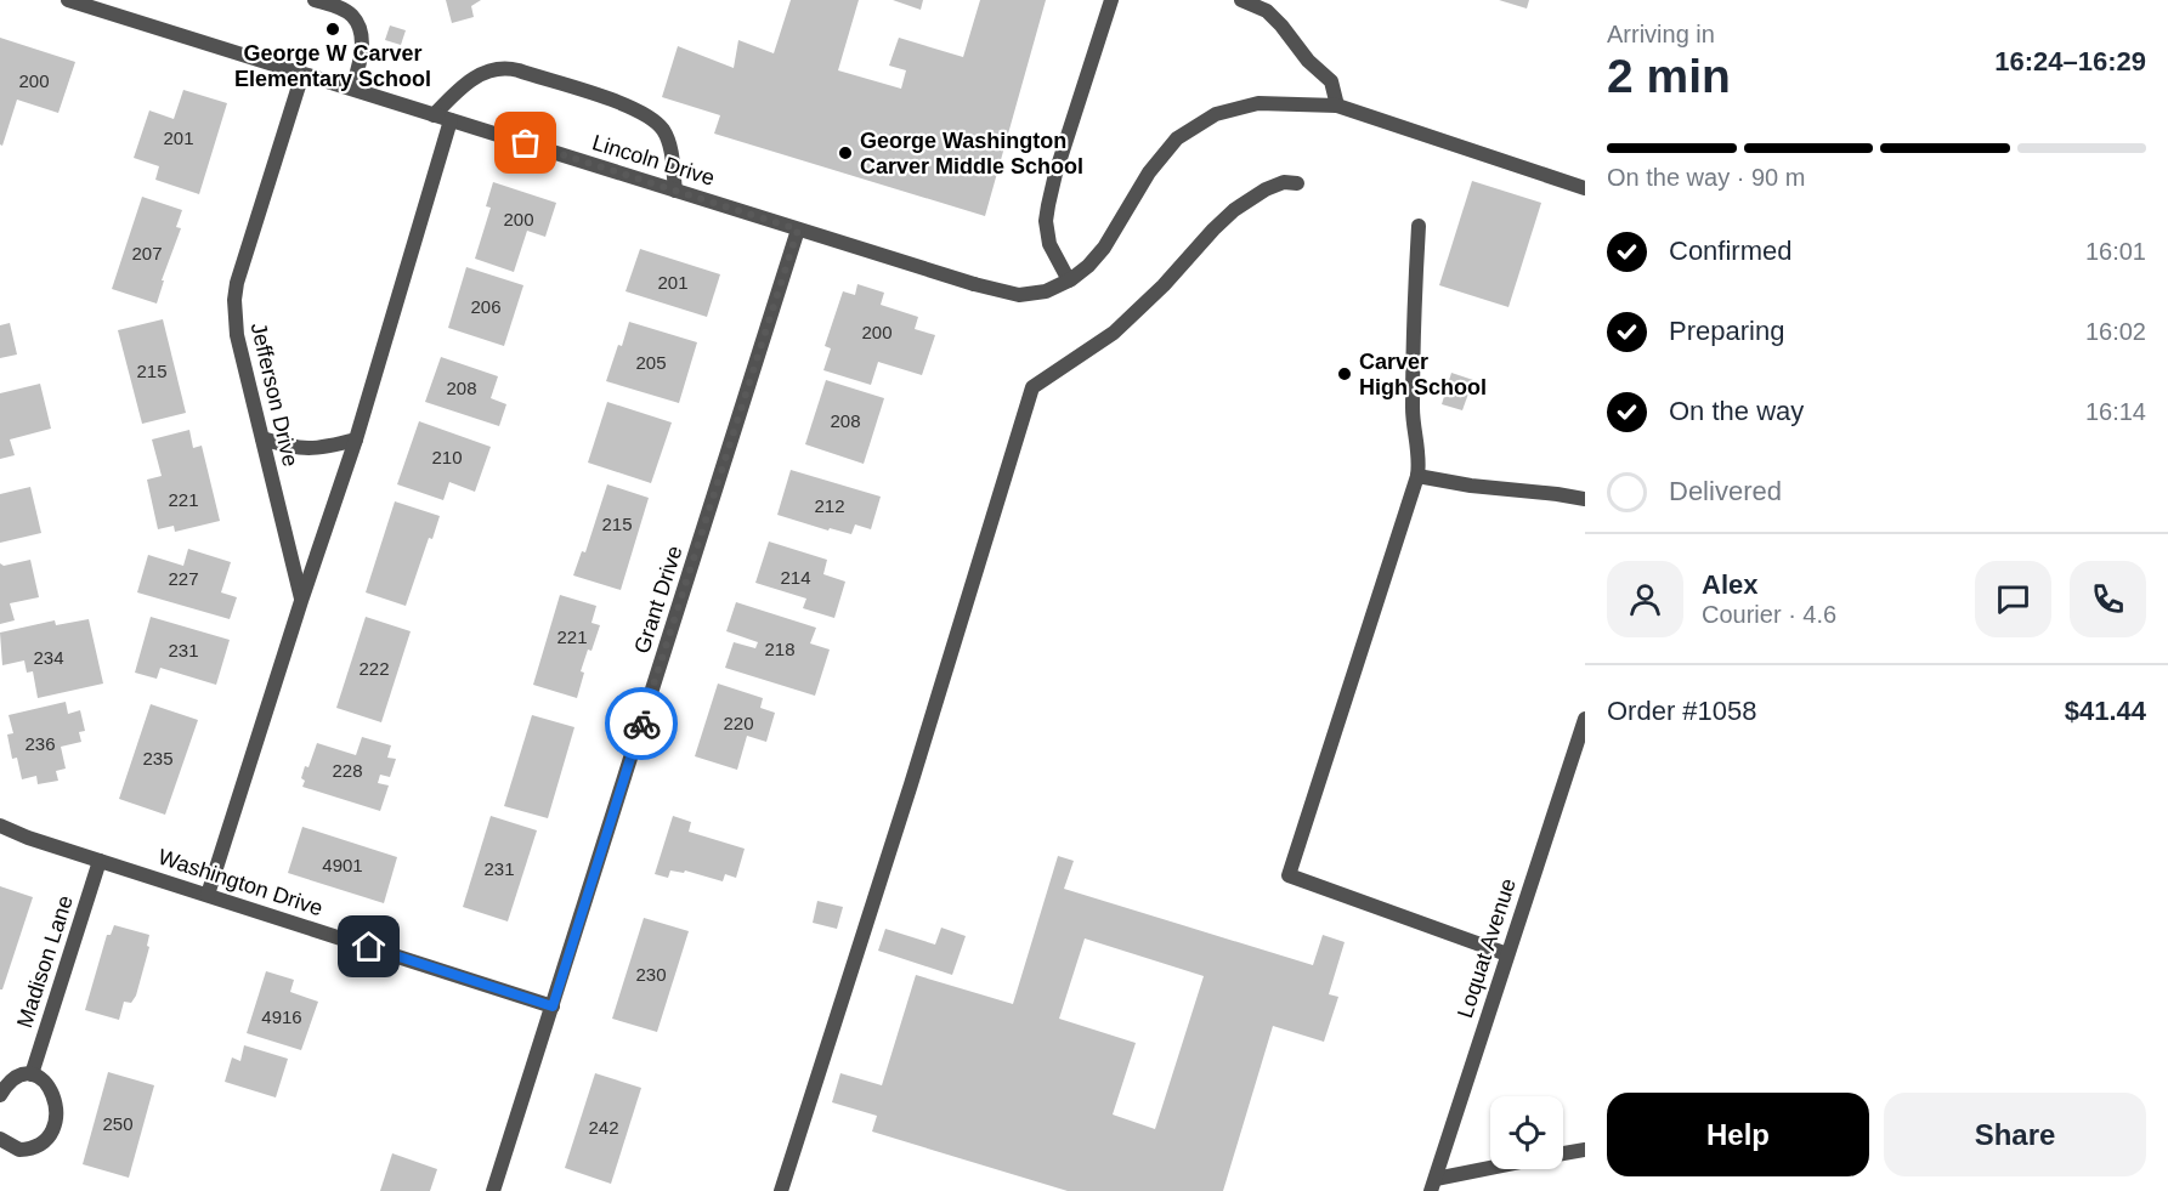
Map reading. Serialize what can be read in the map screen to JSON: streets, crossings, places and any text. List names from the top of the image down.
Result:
{
  "streets": {
    "street": [
      "Lincoln Drive",
      "Jefferson Drive",
      "Grant Drive",
      "Washington Drive",
      "Loquat Avenue",
      "Madison Lane"
    ]
  },
  "crossings": [
    ["Lincoln Drive", "Jefferson Drive"],
    ["Lincoln Drive", "Grant Drive"],
    ["Grant Drive", "Washington Drive"],
    ["Washington Drive", "Madison Lane"]
  ],
  "places": ["George W Carver Elementary School", "George Washington Carver Middle School", "Carver High School"],
  "house_numbers": [
    "200",
    "201",
    "200",
    "207",
    "201",
    "206",
    "200",
    "205",
    "215",
    "208",
    "208",
    "210",
    "221",
    "212",
    "215",
    "214",
    "227",
    "221",
    "218",
    "231",
    "234",
    "222",
    "220",
    "236",
    "235",
    "228",
    "4901",
    "231",
    "230",
    "4916",
    "250",
    "242"
  ],
  "page": {
    "heading": ["2 min", "Arriving in", "16:24–16:29"],
    "panel": [
      "Alex",
      "Courier · 4.6",
      "Order #1058",
      "$41.44"
    ],
    "bar": "On the way · 90 m",
    "list": [
      ["Confirmed", "16:01"],
      ["Preparing", "16:02"],
      ["On the way", "16:14"],
      "Delivered"
    ],
    "buttons": ["Help", "Share"]
  }
}
